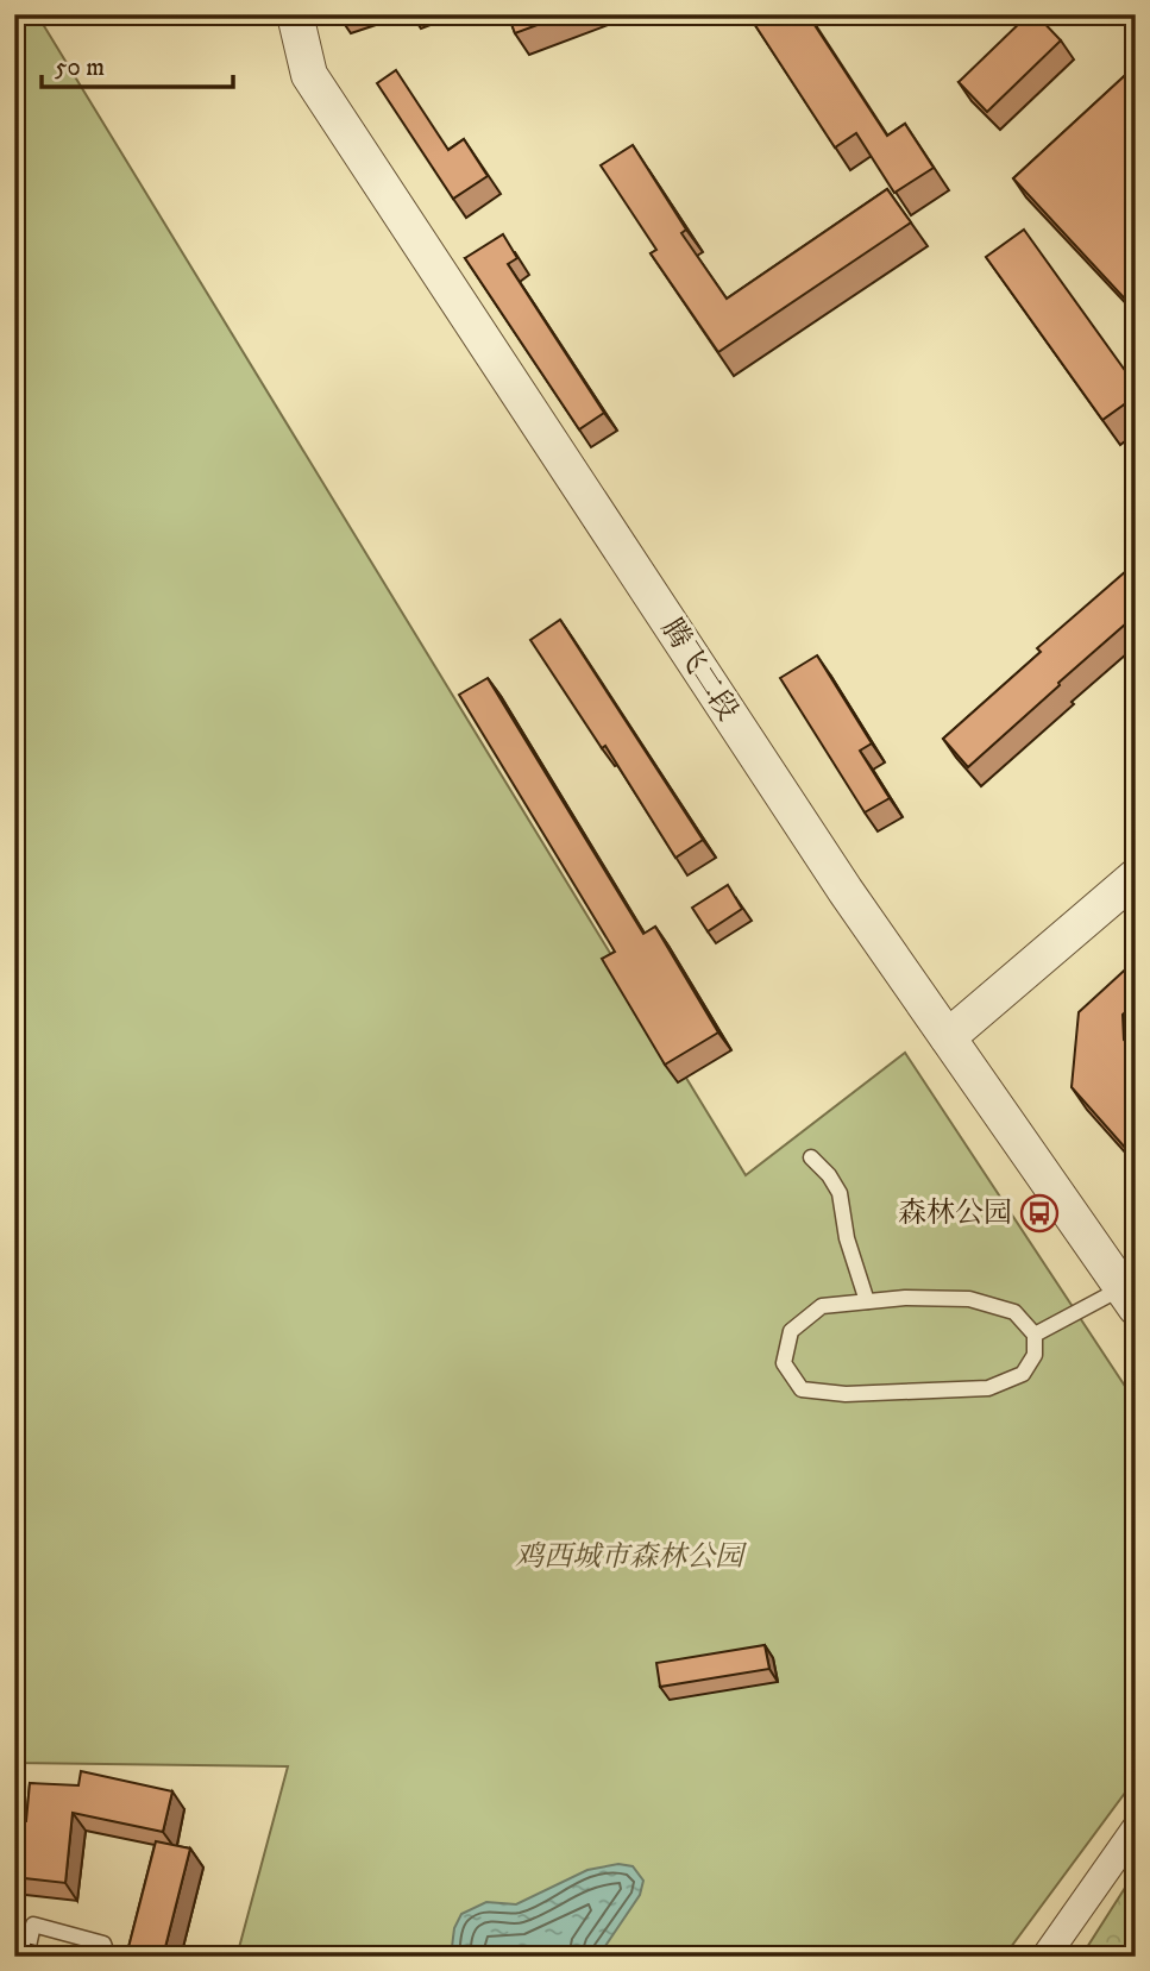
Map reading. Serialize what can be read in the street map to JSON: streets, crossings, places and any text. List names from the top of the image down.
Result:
{
  "streets": {
    "street": ["腾飞二段"]
  },
  "parks": ["鸡西城市森林公园"],
  "places": {
    "bus stop": ["森林公园"]
  },
  "scale_bar": "50 m"
}
